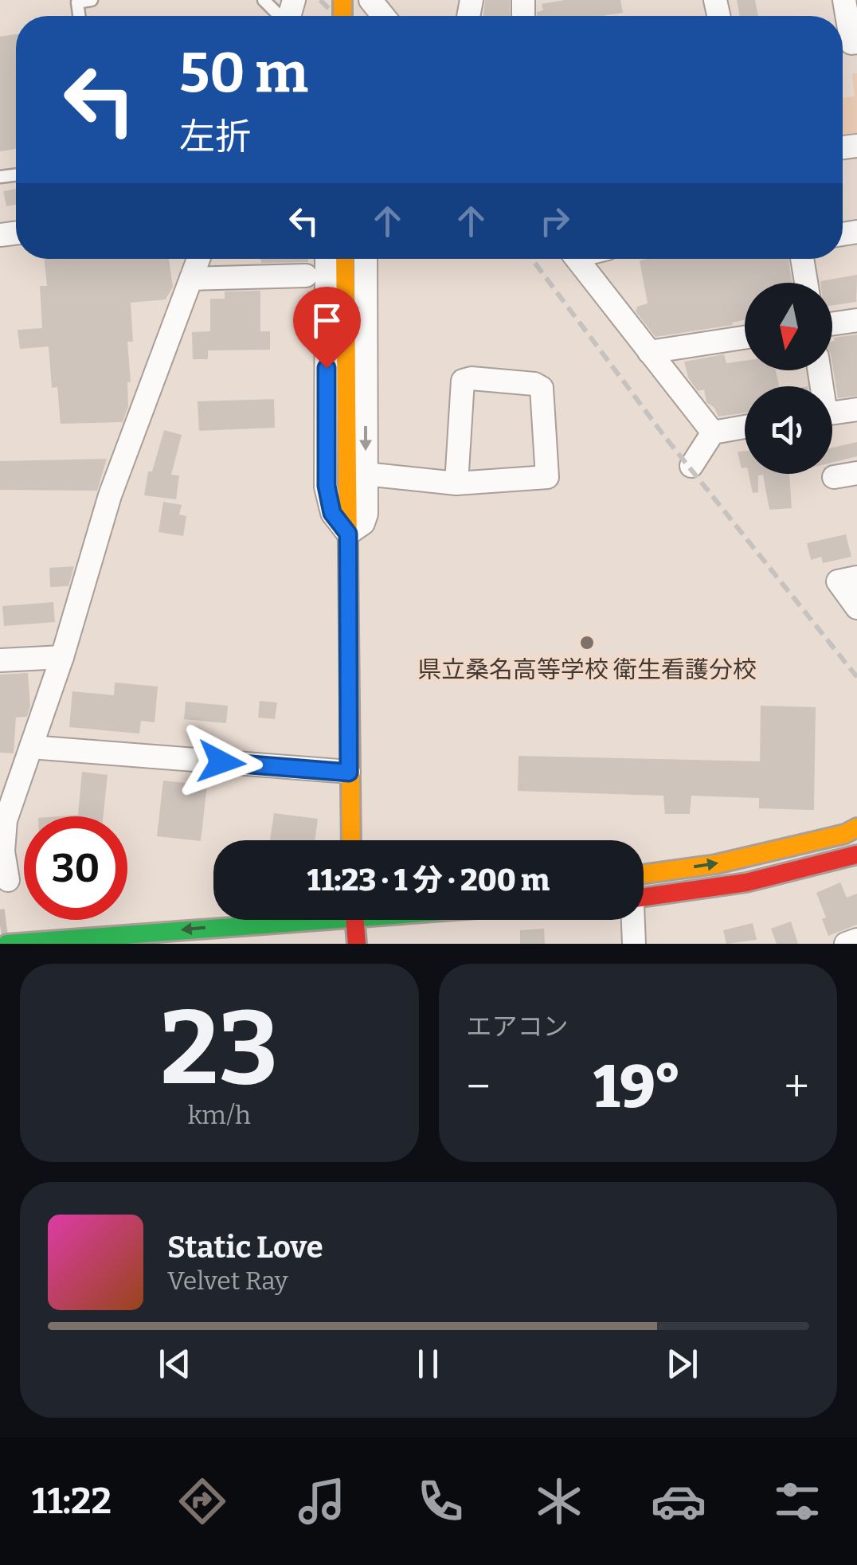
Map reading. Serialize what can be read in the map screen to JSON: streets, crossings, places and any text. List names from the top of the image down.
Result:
{
  "places": ["県立桑名高等学校 衛生看護分校"],
  "north": "bottom",
  "page": {
    "turn": ["50 m", "左折"],
    "limit": "30",
    "trip": "11:23 · 1 分 · 200 m",
    "tile": [
      ["23", "km/h"],
      "エアコン"
    ],
    "heat": ["−", "19°", "+"],
    "song": ["Static Love", "Velvet Ray"],
    "tabs": "11:22"
  }
}
